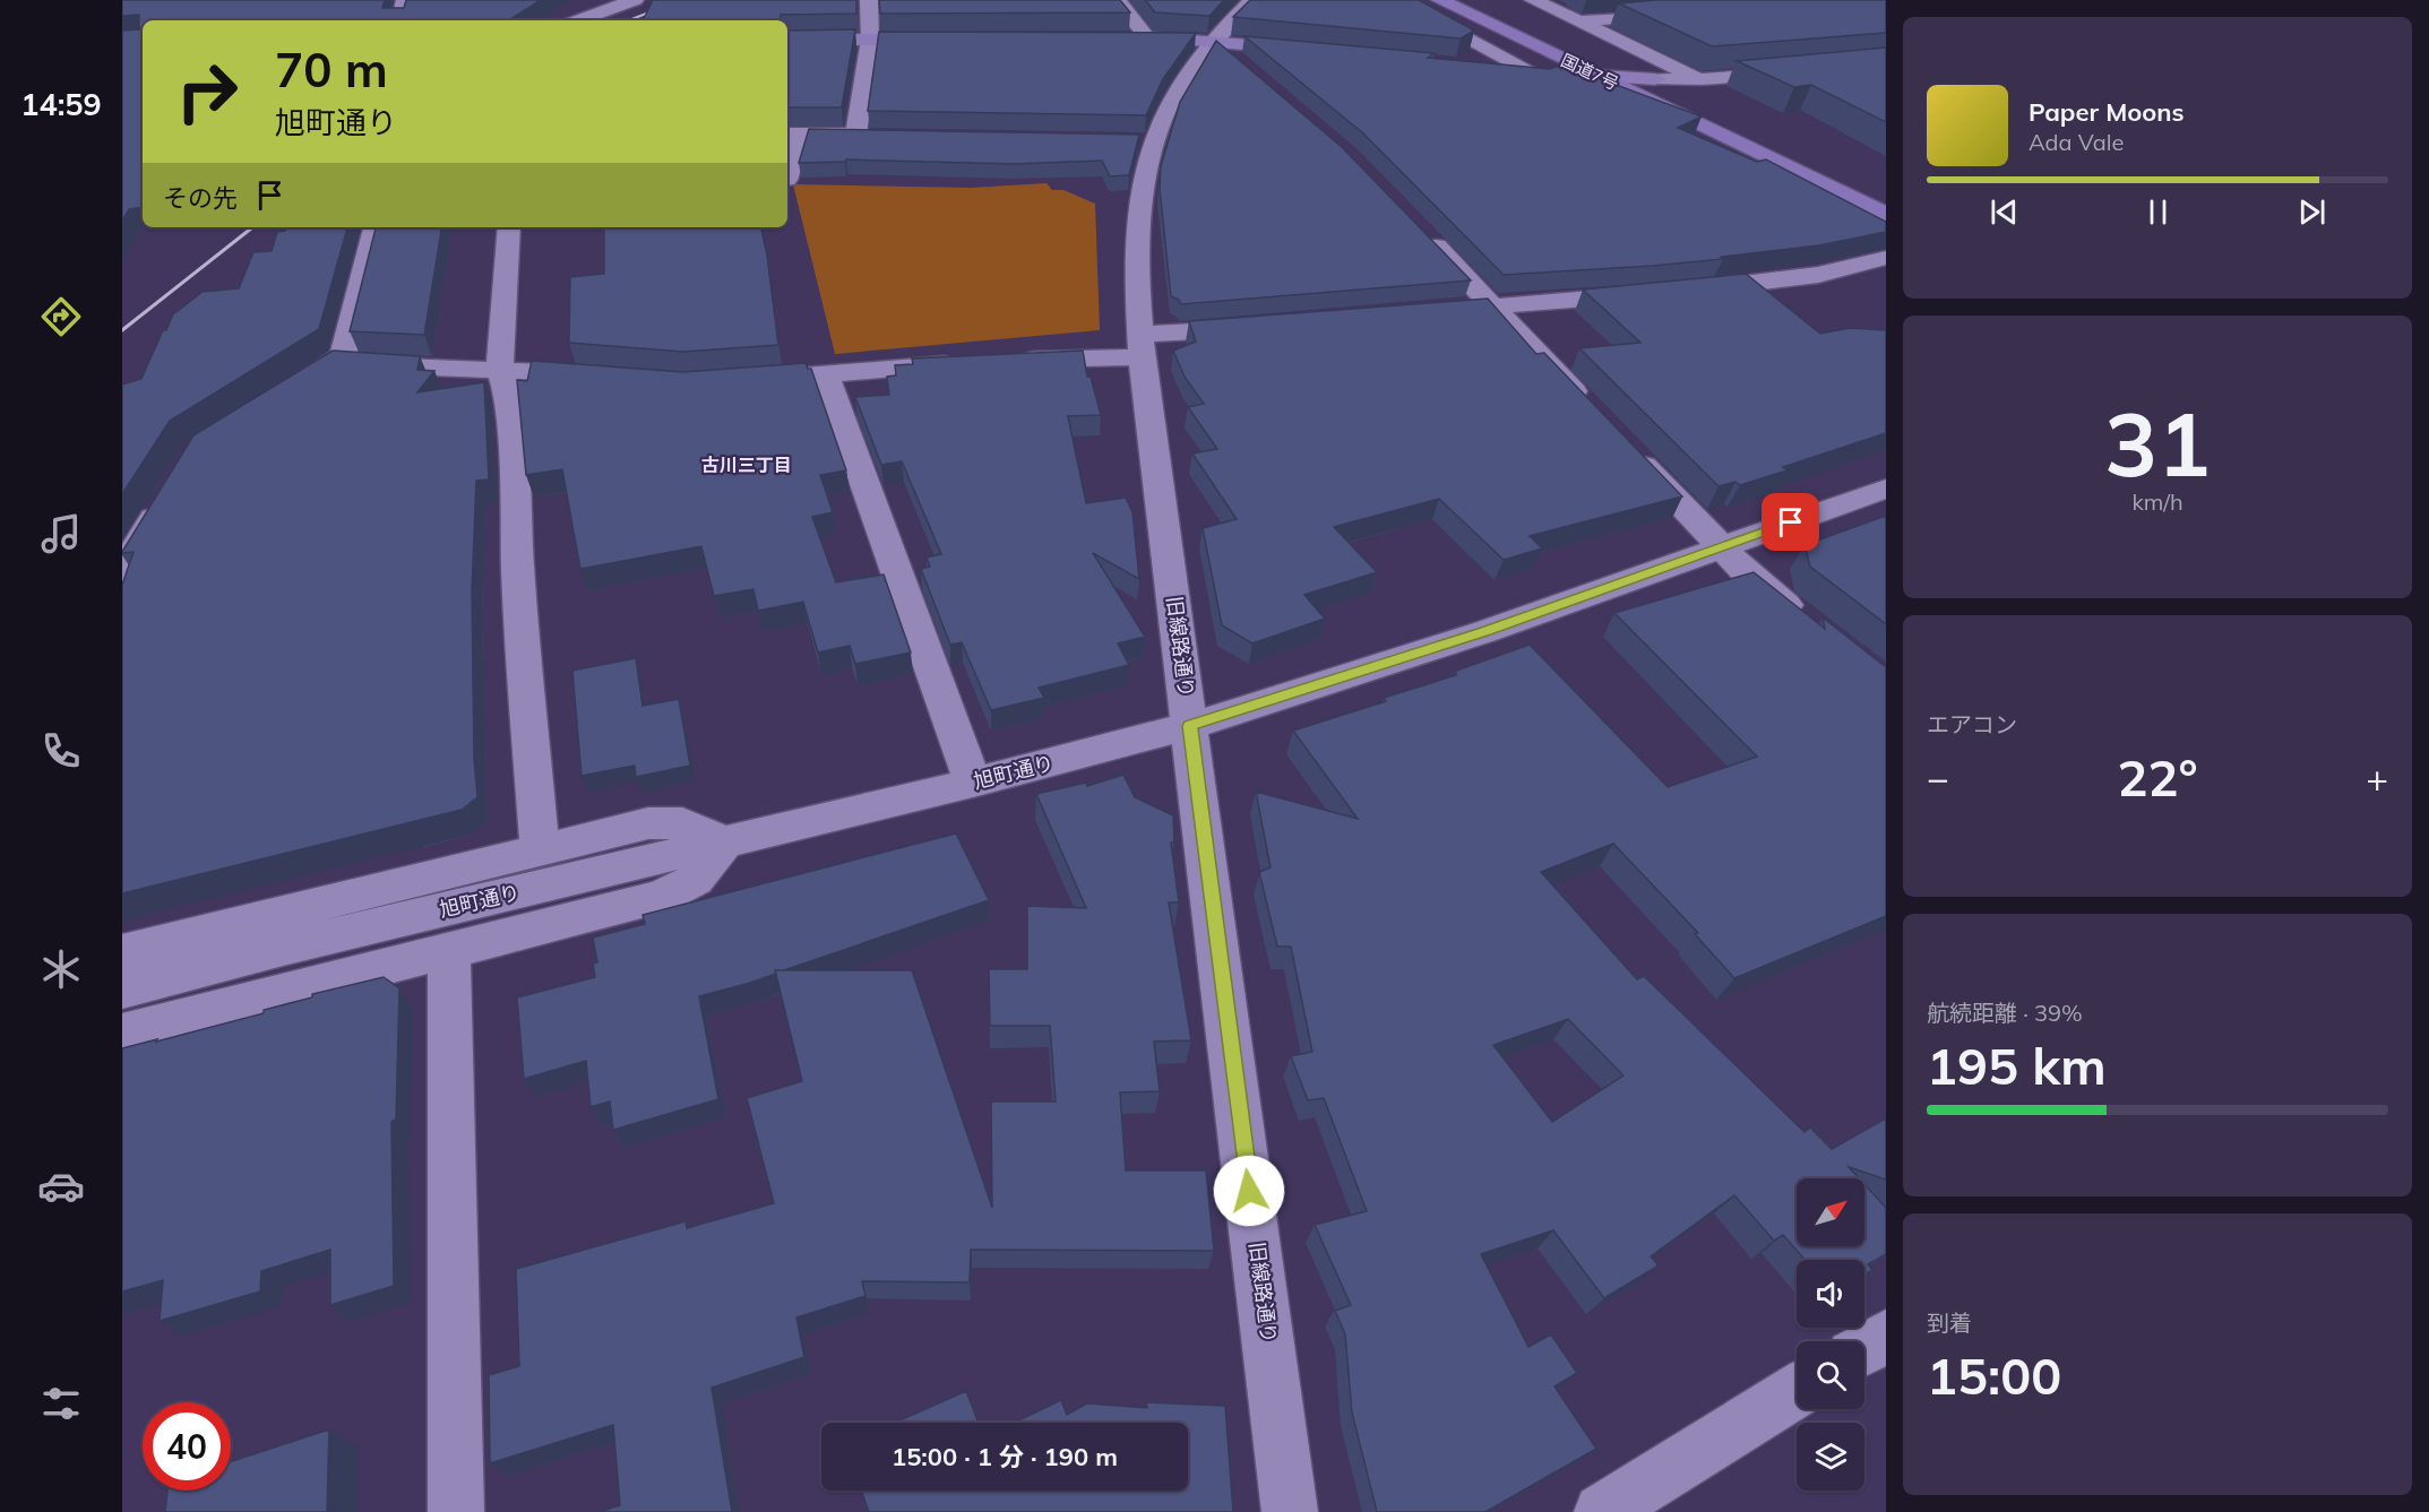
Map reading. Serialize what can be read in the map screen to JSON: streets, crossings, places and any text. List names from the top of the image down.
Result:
{
  "streets": {
    "highway": ["国道7号"],
    "street": ["旧線路通り", "旭町通り"]
  },
  "crossings": [
    ["旧線路通り", "旭町通り"]
  ],
  "districts": ["古川三丁目"],
  "north": "top right",
  "page": {
    "tabs": "14:59",
    "turn": ["70 m", "旭町通り"],
    "song": ["Paper Moons", "Ada Vale"],
    "then": "その先",
    "tile": [
      ["31", "km/h"],
      "エアコン",
      ["航続距離 · 39%", "195 km"],
      ["到着", "15:00"]
    ],
    "heat": ["−", "22°", "+"],
    "limit": "40",
    "trip": "15:00 · 1 分 · 190 m"
  }
}
